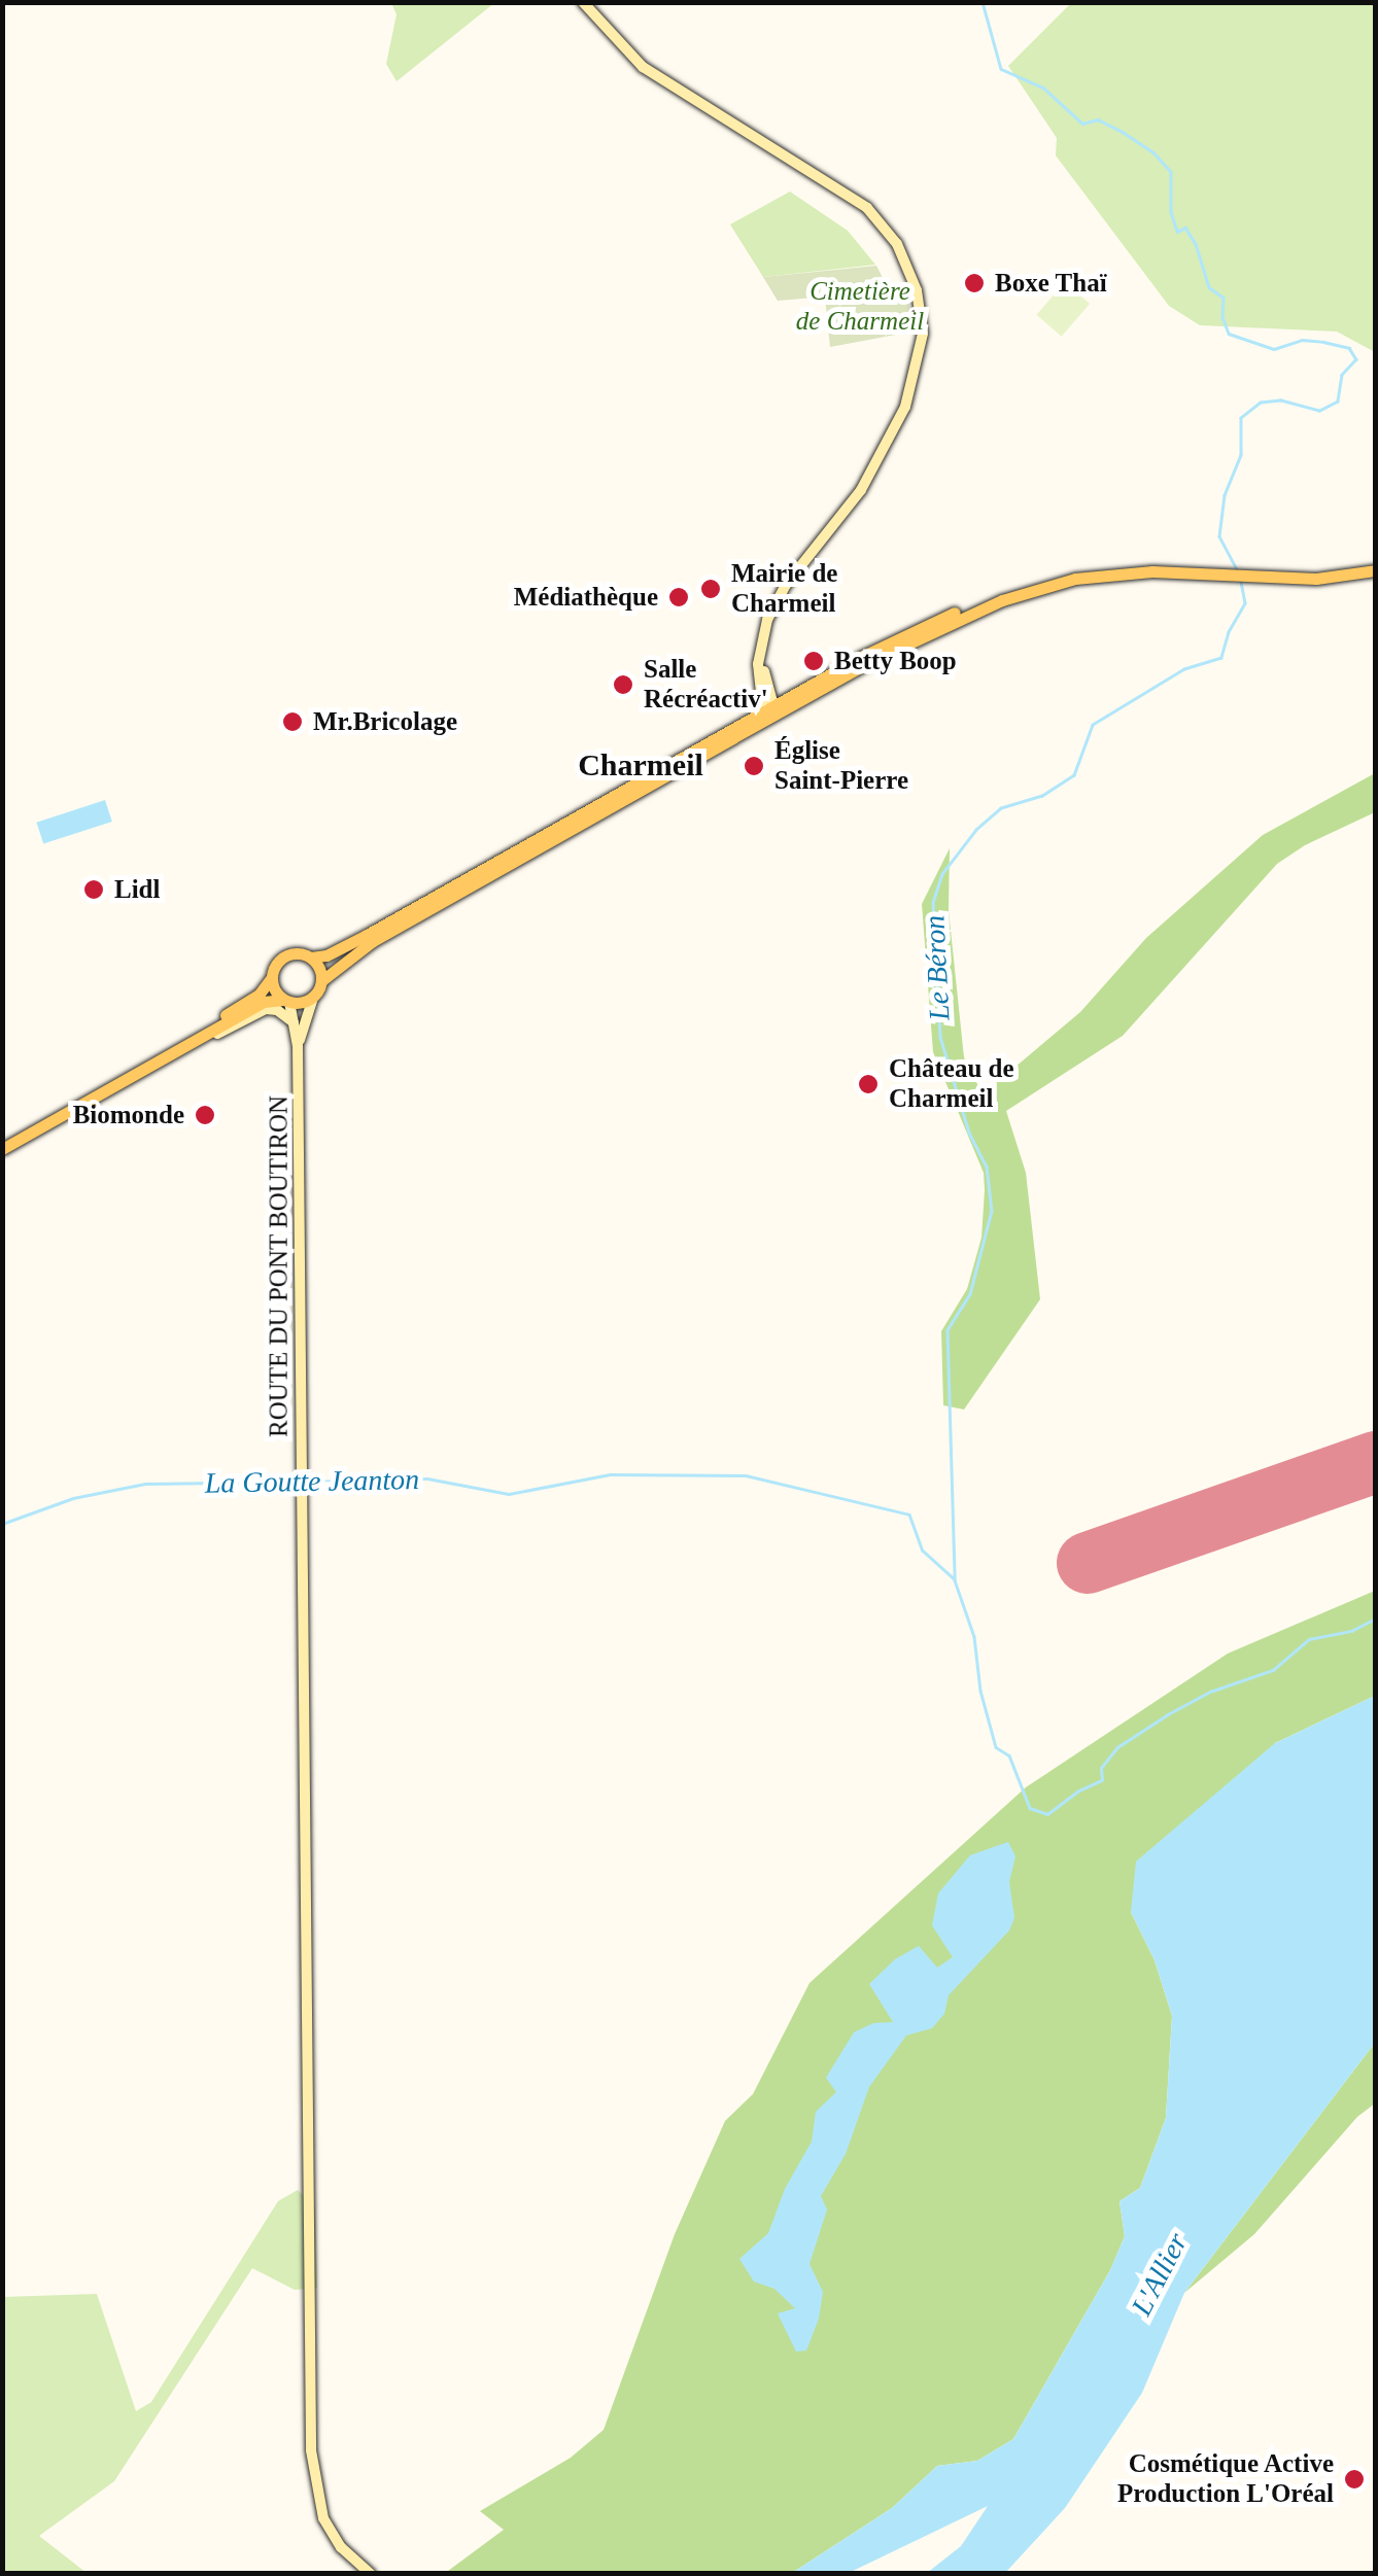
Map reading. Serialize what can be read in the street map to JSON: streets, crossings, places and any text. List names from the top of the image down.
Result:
{
  "streets": {
    "main road": ["ROUTE DU PONT BOUTIRON"]
  },
  "districts": ["Charmeil"],
  "water": ["Le Béron", "La Goutte Jeanton", "L'Allier"],
  "parks": ["Cimetière de Charmeil"],
  "places": [
    "Boxe Thaï",
    "Mairie de Charmeil",
    "Médiathèque",
    "Betty Boop",
    "Salle Récréactiv'",
    "Mr.Bricolage",
    "Église Saint-Pierre",
    "Lidl",
    "Château de Charmeil",
    "Biomonde",
    "Cosmétique Active Production L'Oréal"
  ]
}
